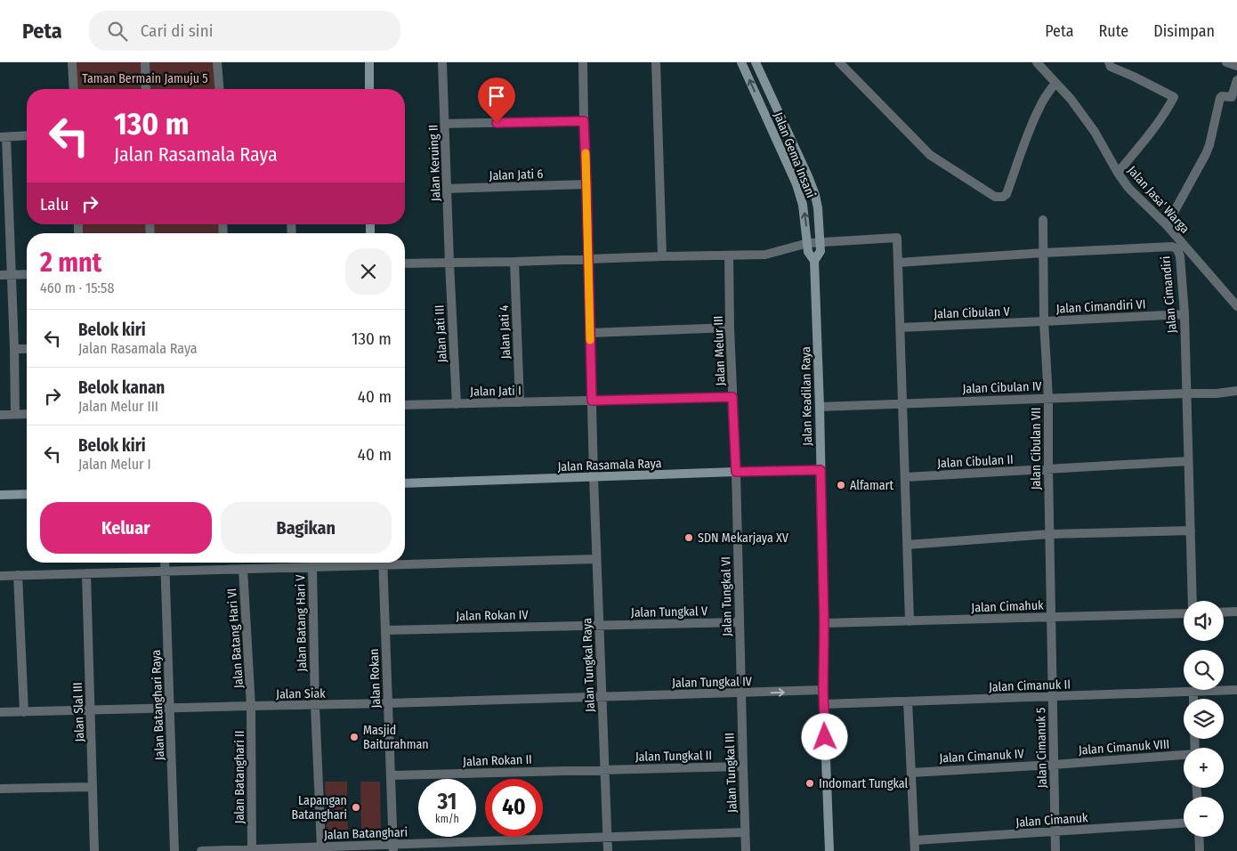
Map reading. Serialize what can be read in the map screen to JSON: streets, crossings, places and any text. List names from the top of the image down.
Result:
{
  "streets": {
    "street": [
      "Jalan Gema Insani",
      "Jalan Keruing II",
      "Jalan Jati 6",
      "Jalan Jasa' Warga",
      "Jalan Cimandiri",
      "Jalan Cimandiri VI",
      "Jalan Cibulan V",
      "Jalan Jati 4",
      "Jalan Jati III",
      "Jalan Melur III",
      "Jalan Cibulan IV",
      "Jalan Jati I",
      "Jalan Keadilan Raya",
      "Jalan Cibulan VII",
      "Jalan Cibulan II",
      "Jalan Rasamala Raya",
      "Jalan Tungkal VI",
      "Jalan Cimahuk",
      "Jalan Tungkal V",
      "Jalan Rokan IV",
      "Jalan Batang Hari V",
      "Jalan Batang Hari VI",
      "Jalan Tungkal Raya",
      "Jalan Rokan",
      "Jalan Tungkal IV",
      "Jalan Cimanuk II",
      "Jalan Siak",
      "Jalan Batanghari Raya",
      "Jalan Slal III",
      "Jalan Cimanuk VIII",
      "Jalan Cimanuk 5",
      "Jalan Tungkal II",
      "Jalan Cimanuk IV",
      "Jalan Rokan II",
      "Jalan Tungkal III",
      "Jalan Batanghari II",
      "Jalan Cimanuk",
      "Jalan Batanghari"
    ]
  },
  "crossings": [
    ["Jalan Gema Insani", "Jalan Keadilan Raya"],
    ["Jalan Keruing II", "Jalan Jati 6"],
    ["Jalan Keruing II", "Jalan Jati III"],
    ["Jalan Jati 6", "Jalan Tungkal Raya"],
    ["Jalan Cimandiri", "Jalan Cimandiri VI"],
    ["Jalan Cimandiri", "Jalan Cibulan IV"],
    ["Jalan Cimandiri", "Jalan Cibulan VII"],
    ["Jalan Cimandiri VI", "Jalan Cibulan V"],
    ["Jalan Cimandiri VI", "Jalan Cibulan VII"],
    ["Jalan Cibulan V", "Jalan Cibulan VII"],
    ["Jalan Jati 4", "Jalan Jati I"],
    ["Jalan Jati III", "Jalan Jati I"],
    ["Jalan Melur III", "Jalan Jati I"],
    ["Jalan Melur III", "Jalan Rasamala Raya"],
    ["Jalan Melur III", "Jalan Tungkal VI"],
    ["Jalan Cibulan IV", "Jalan Keadilan Raya"],
    ["Jalan Cibulan IV", "Jalan Cibulan VII"],
    ["Jalan Jati I", "Jalan Tungkal Raya"],
    ["Jalan Keadilan Raya", "Jalan Rasamala Raya"],
    ["Jalan Keadilan Raya", "Jalan Cimahuk"],
    ["Jalan Keadilan Raya", "Jalan Tungkal IV"],
    ["Jalan Keadilan Raya", "Jalan Cimanuk II"],
    ["Jalan Cibulan VII", "Jalan Cibulan II"],
    ["Jalan Cibulan VII", "Jalan Cimahuk"],
    ["Jalan Cibulan VII", "Jalan Cimanuk 5"],
    ["Jalan Rasamala Raya", "Jalan Tungkal VI"],
    ["Jalan Rasamala Raya", "Jalan Tungkal Raya"],
    ["Jalan Tungkal VI", "Jalan Tungkal V"],
    ["Jalan Tungkal VI", "Jalan Tungkal IV"],
    ["Jalan Tungkal VI", "Jalan Tungkal III"],
    ["Jalan Cimahuk", "Jalan Cimanuk 5"],
    ["Jalan Tungkal V", "Jalan Rokan IV"],
    ["Jalan Tungkal V", "Jalan Tungkal Raya"],
    ["Jalan Rokan IV", "Jalan Tungkal Raya"],
    ["Jalan Rokan IV", "Jalan Rokan"],
    ["Jalan Batang Hari V", "Jalan Siak"],
    ["Jalan Batang Hari V", "Jalan Batanghari"],
    ["Jalan Batang Hari VI", "Jalan Siak"],
    ["Jalan Batang Hari VI", "Jalan Batanghari II"],
    ["Jalan Tungkal Raya", "Jalan Tungkal IV"],
    ["Jalan Tungkal Raya", "Jalan Siak"],
    ["Jalan Tungkal Raya", "Jalan Tungkal II"],
    ["Jalan Tungkal Raya", "Jalan Rokan II"],
    ["Jalan Tungkal Raya", "Jalan Batanghari"],
    ["Jalan Rokan", "Jalan Siak"],
    ["Jalan Rokan", "Jalan Rokan II"],
    ["Jalan Rokan", "Jalan Batanghari"],
    ["Jalan Tungkal IV", "Jalan Siak"],
    ["Jalan Tungkal IV", "Jalan Tungkal III"],
    ["Jalan Cimanuk II", "Jalan Cimanuk 5"],
    ["Jalan Siak", "Jalan Batanghari Raya"],
    ["Jalan Siak", "Jalan Slal III"],
    ["Jalan Siak", "Jalan Batanghari II"],
    ["Jalan Cimanuk VIII", "Jalan Cimanuk 5"],
    ["Jalan Cimanuk VIII", "Jalan Cimanuk IV"],
    ["Jalan Cimanuk 5", "Jalan Cimanuk IV"],
    ["Jalan Cimanuk 5", "Jalan Cimanuk"],
    ["Jalan Tungkal II", "Jalan Rokan II"],
    ["Jalan Tungkal II", "Jalan Tungkal III"],
    ["Jalan Tungkal III", "Jalan Batanghari"],
    ["Jalan Batanghari II", "Jalan Batanghari"]
  ],
  "one_way": ["Jalan Tungkal IV"],
  "parks": ["Taman Bermain Jamuju 5"],
  "places": [
    "Alfamart",
    "SDN Mekarjaya XV",
    "Masjid Baiturahman",
    "Indomart Tungkal",
    "Lapangan Batanghari"
  ],
  "page": {
    "header": "Peta",
    "search": "Cari di sini",
    "nav": ["Peta", "Rute", "Disimpan"],
    "turn": ["130 m", "Jalan Rasamala Raya"],
    "then": "Lalu",
    "heading": ["2 mnt", "460 m · 15:58"],
    "list": [
      {
        "name": "Belok kiri",
        "note": "Jalan Rasamala Raya",
        "value": "130 m"
      },
      {
        "name": "Belok kanan",
        "note": "Jalan Melur III",
        "value": "40 m"
      },
      {
        "name": "Belok kiri",
        "note": "Jalan Melur I",
        "value": "40 m"
      }
    ],
    "buttons": ["Keluar", "Bagikan"],
    "map_buttons": ["+", "−"],
    "speed": "31 km/h",
    "limit": "40"
  }
}
